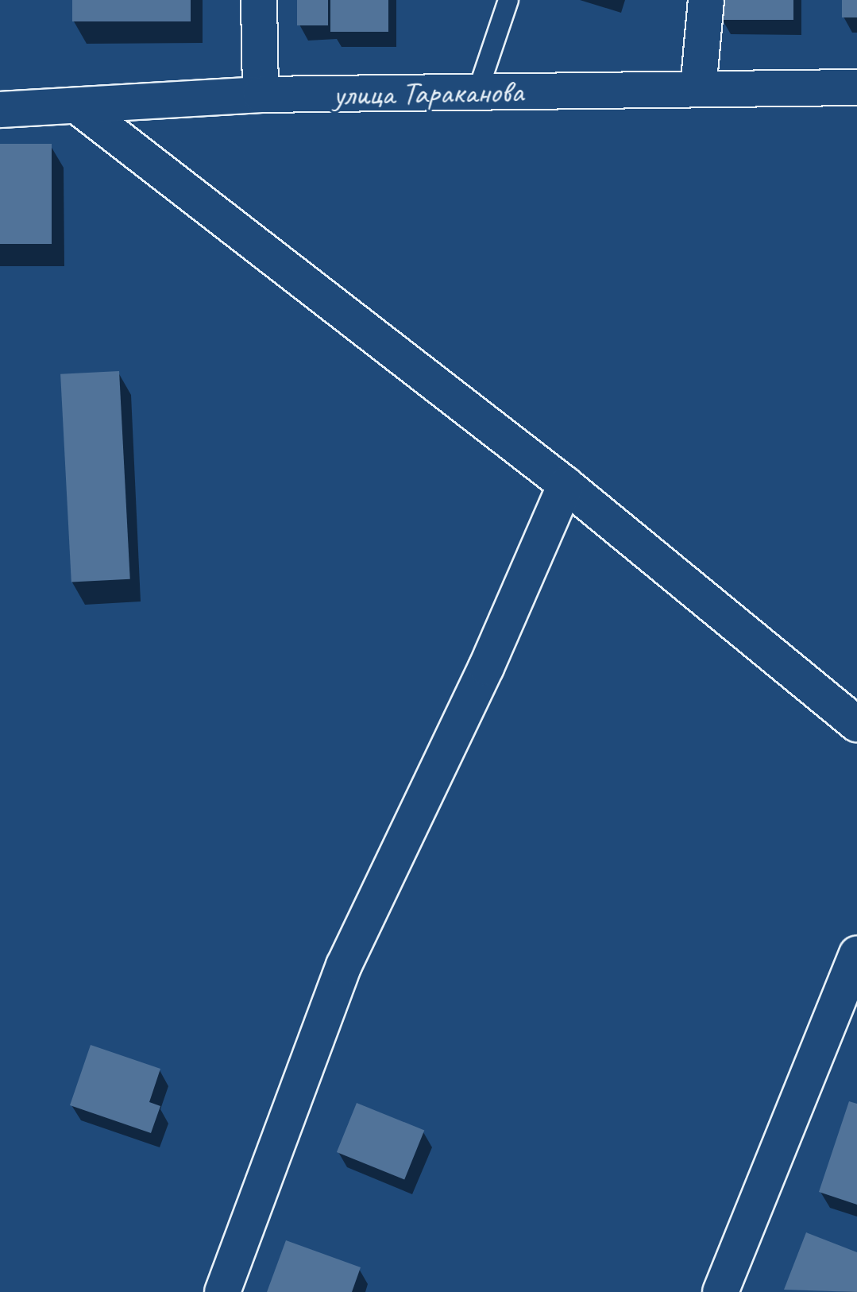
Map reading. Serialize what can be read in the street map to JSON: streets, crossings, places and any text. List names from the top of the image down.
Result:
{
  "streets": {
    "street": ["улица Тараканова"]
  }
}
